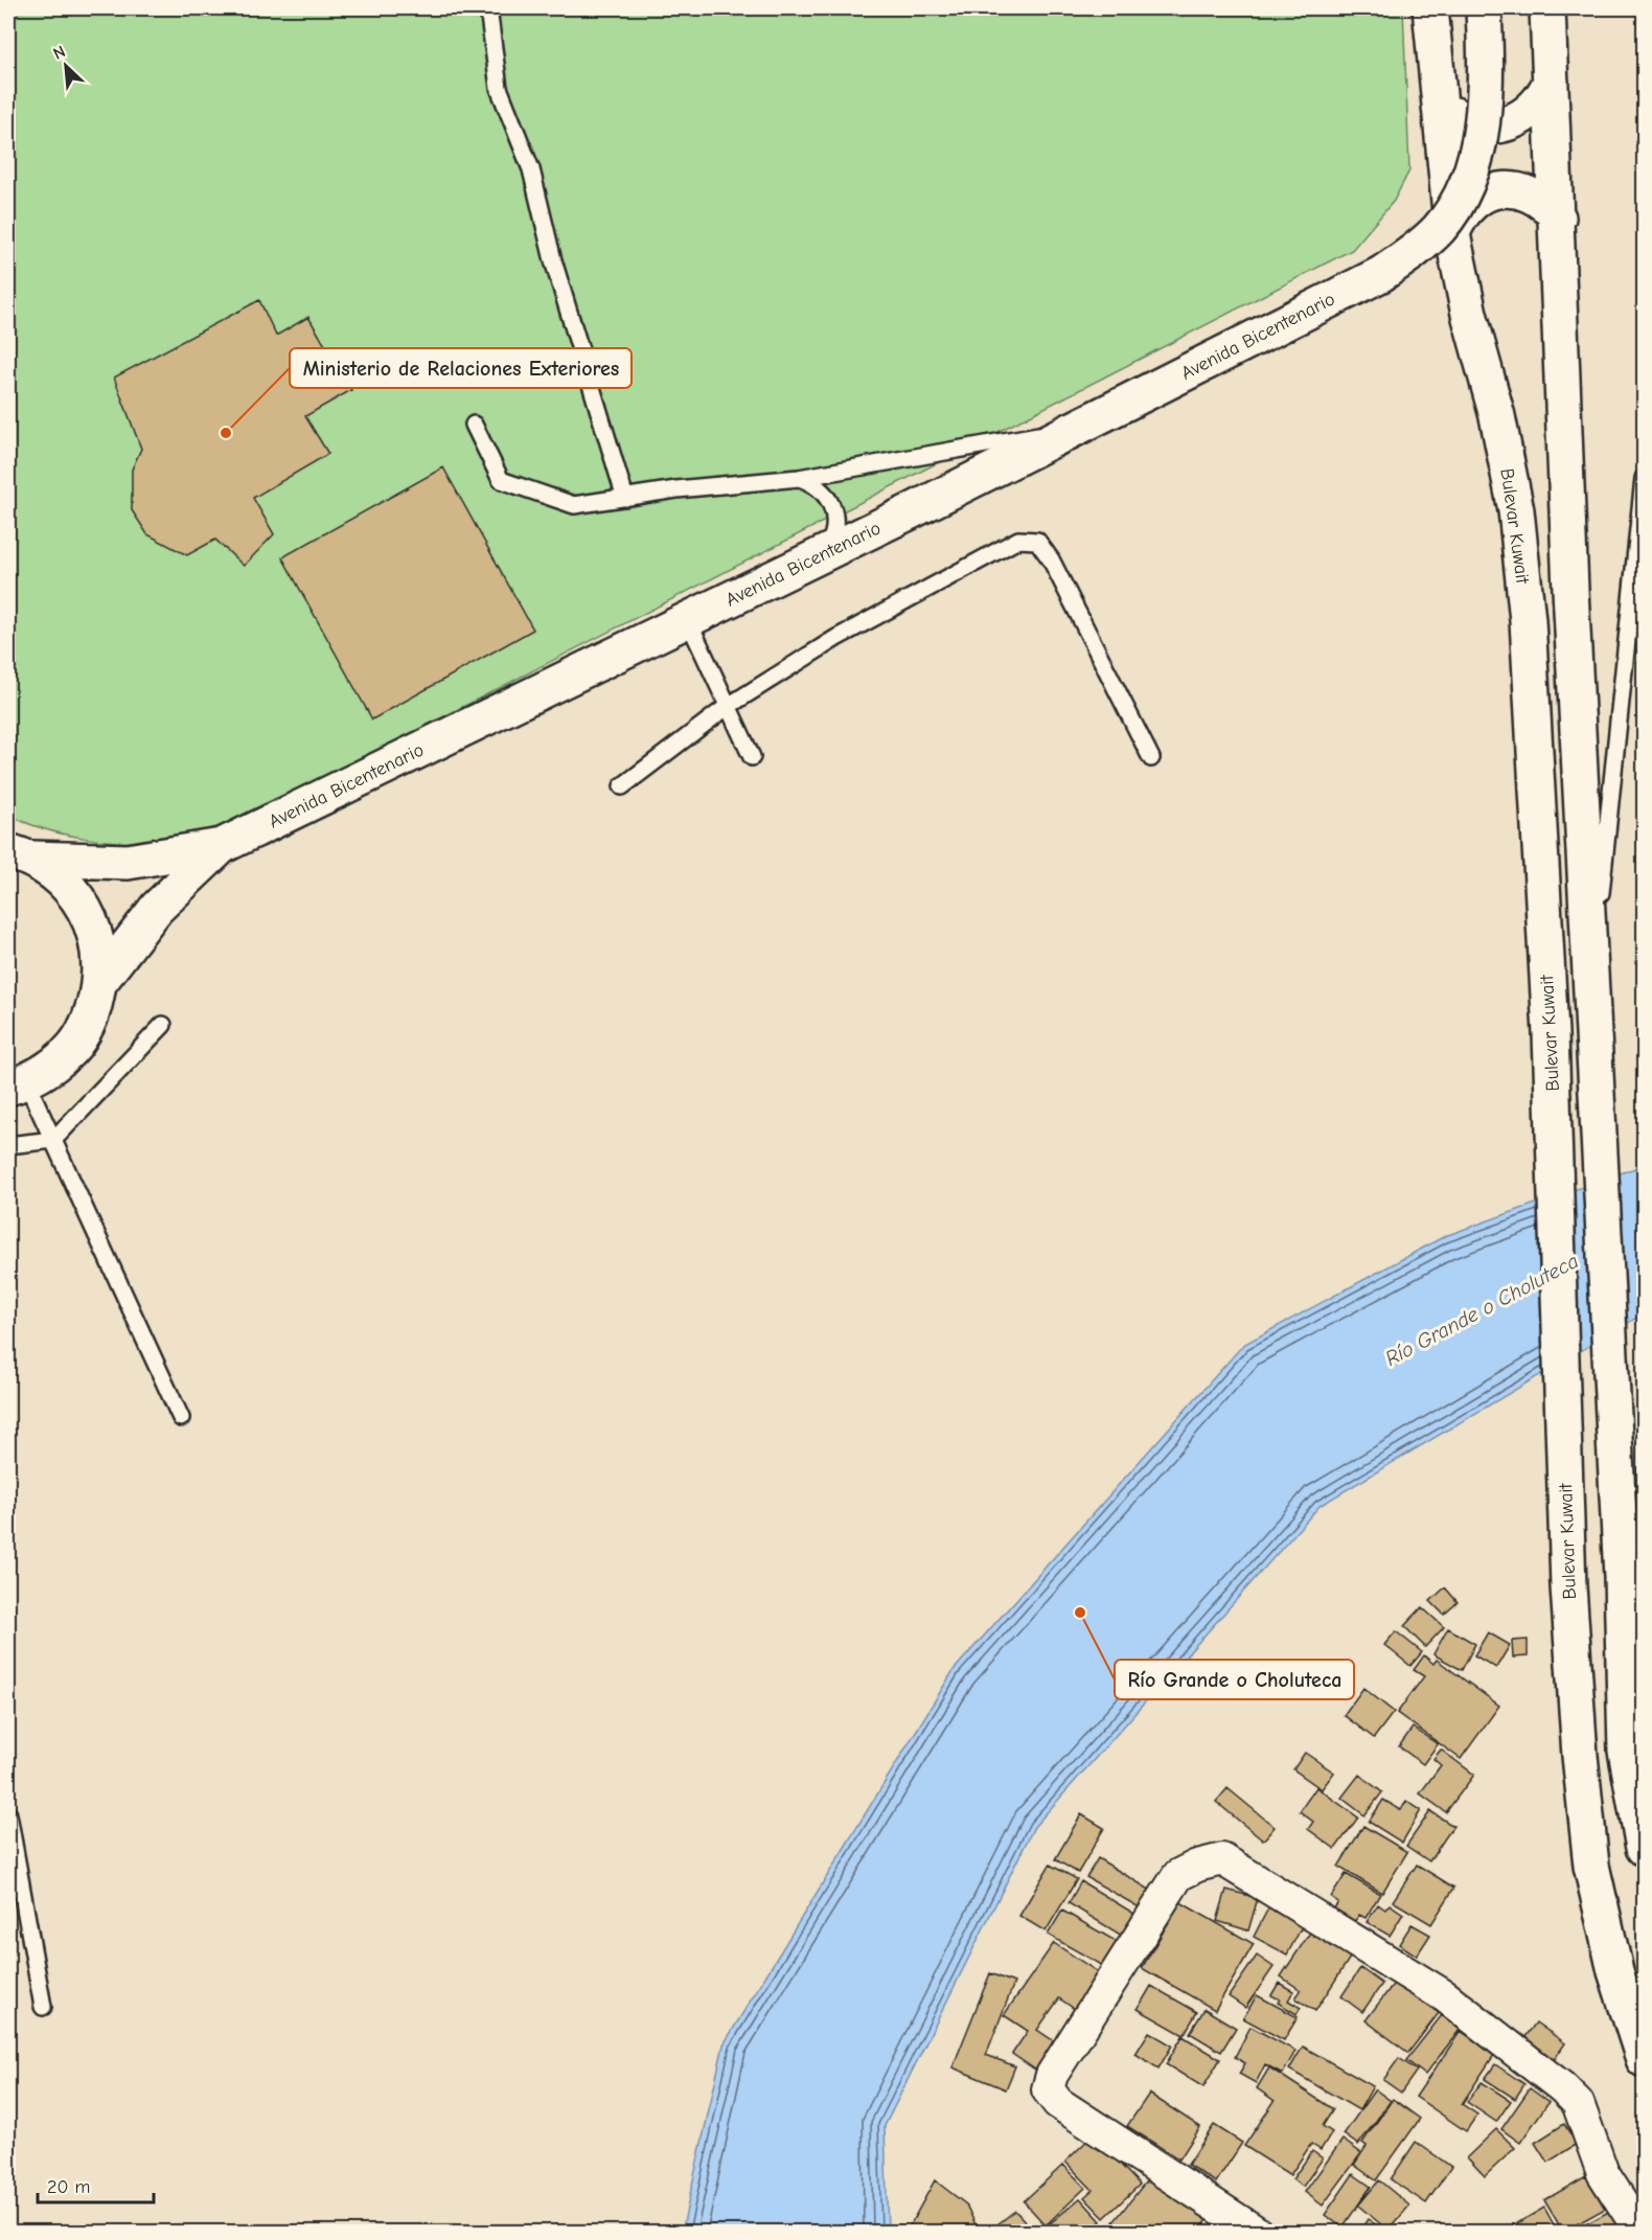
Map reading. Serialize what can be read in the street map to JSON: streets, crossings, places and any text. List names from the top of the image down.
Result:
{
  "streets": {
    "main road": ["Avenida Bicentenario", "Bulevar Kuwait"]
  },
  "water": ["Río Grande o Choluteca"],
  "places": ["Ministerio de Relaciones Exteriores", "Río Grande o Choluteca"],
  "scale_bar": "20 m",
  "north": "top left"
}
